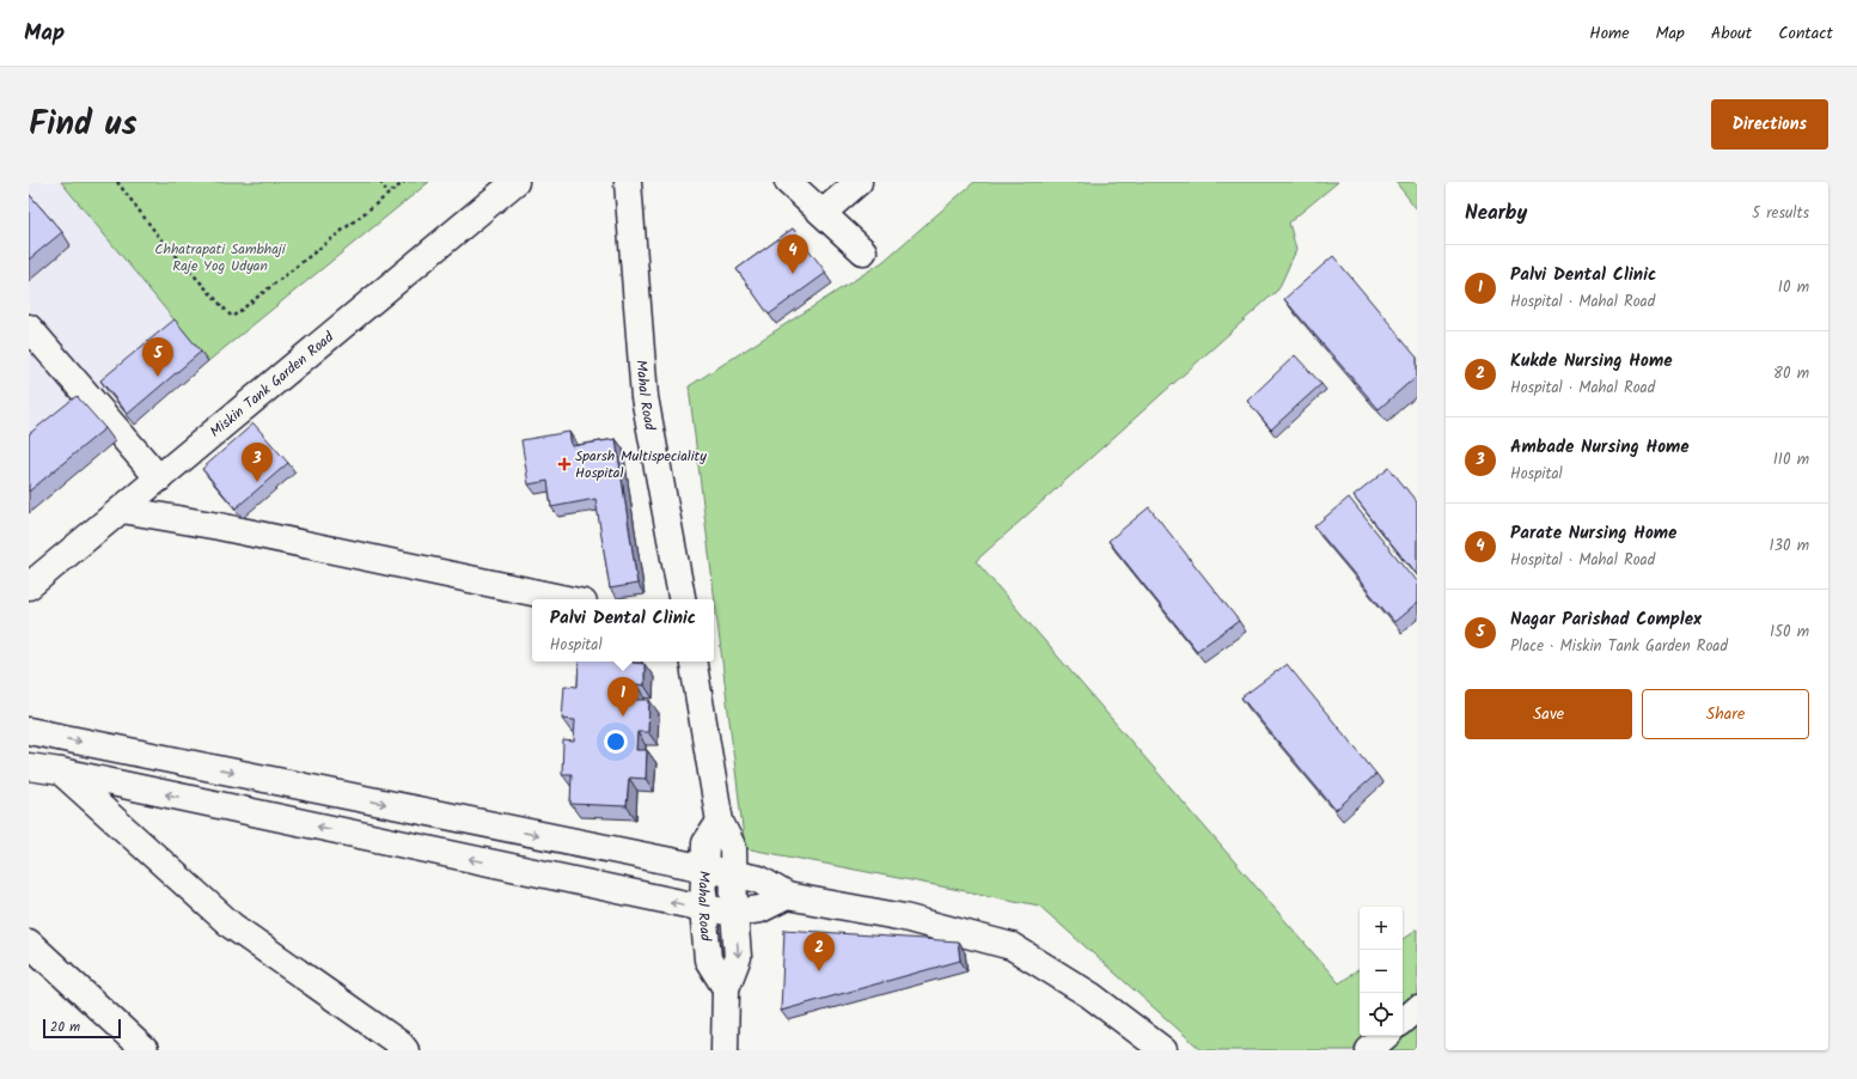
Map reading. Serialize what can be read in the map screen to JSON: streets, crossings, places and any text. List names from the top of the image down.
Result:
{
  "streets": {
    "main road": ["Miskin Tank Garden Road", "Mahal Road"]
  },
  "parks": ["Chhatrapati Sambhaji Raje Yog Udyan"],
  "places": {
    "health": ["Sparsh Multispeciality Hospital"]
  },
  "scale_bar": "20 m",
  "page": {
    "header": "Map",
    "nav": [
      "Home",
      "Map",
      "About",
      "Contact"
    ],
    "title": "Find us",
    "buttons": [
      "Directions",
      ["Save", "Share"]
    ],
    "heading": ["Nearby", "5 results"],
    "pins": [
      "4",
      "5",
      "3",
      "1",
      "2"
    ],
    "list": [
      {
        "mark": "1",
        "name": "Palvi Dental Clinic",
        "note": "Hospital · Mahal Road",
        "value": "10 m"
      },
      {
        "mark": "2",
        "name": "Kukde Nursing Home",
        "note": "Hospital · Mahal Road",
        "value": "80 m"
      },
      {
        "mark": "3",
        "name": "Ambade Nursing Home",
        "note": "Hospital",
        "value": "110 m"
      },
      {
        "mark": "4",
        "name": "Parate Nursing Home",
        "note": "Hospital · Mahal Road",
        "value": "130 m"
      },
      {
        "mark": "5",
        "name": "Nagar Parishad Complex",
        "note": "Place · Miskin Tank Garden Road",
        "value": "150 m"
      }
    ],
    "popup": ["Palvi Dental Clinic", "Hospital"],
    "map_buttons": ["+", "−"],
    "scale": "20 m"
  }
}
